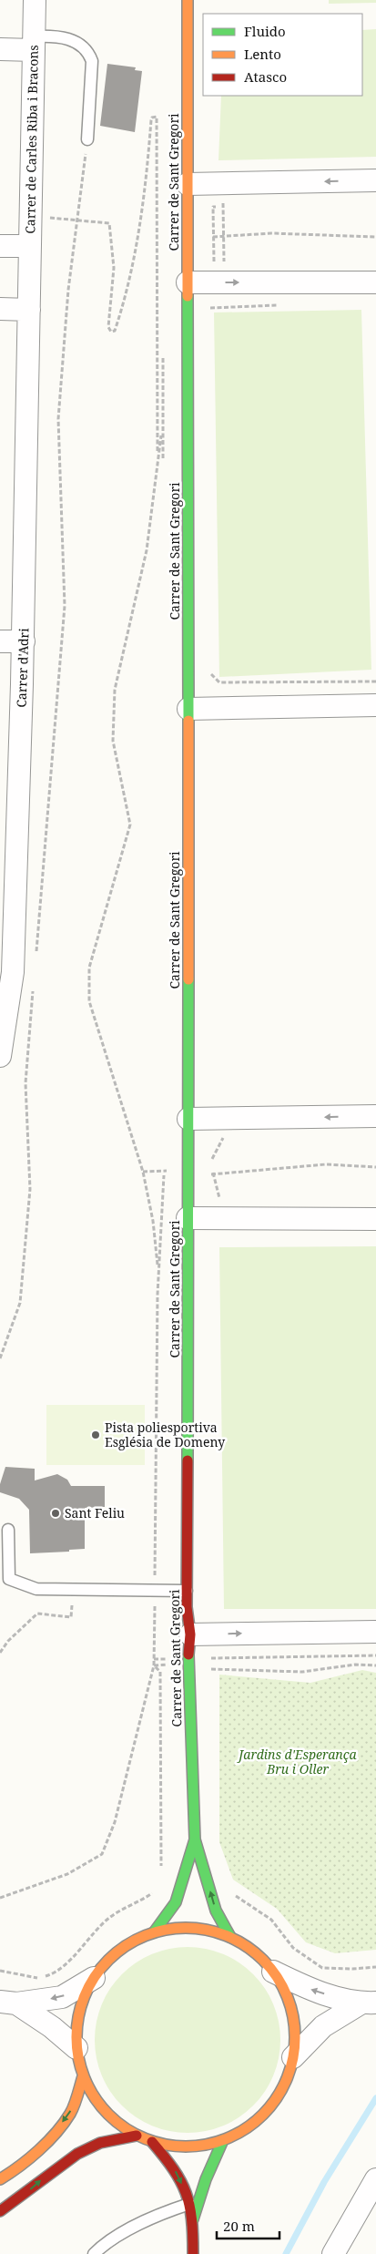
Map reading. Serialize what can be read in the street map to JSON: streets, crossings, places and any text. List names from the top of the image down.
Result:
{
  "streets": {
    "main road": ["Carrer de Sant Gregori"],
    "street": ["Carrer de Carles Riba i Bracons", "Carrer d'Adri"]
  },
  "crossings": [
    ["Carrer de Carles Riba i Bracons", "Carrer d'Adri"]
  ],
  "parks": ["Jardins d'Esperança Bru i Oller"],
  "places": ["Pista poliesportiva Església de Domeny", "Sant Feliu"],
  "legend": ["Fluido", "Lento", "Atasco"],
  "scale_bar": "20 m"
}
